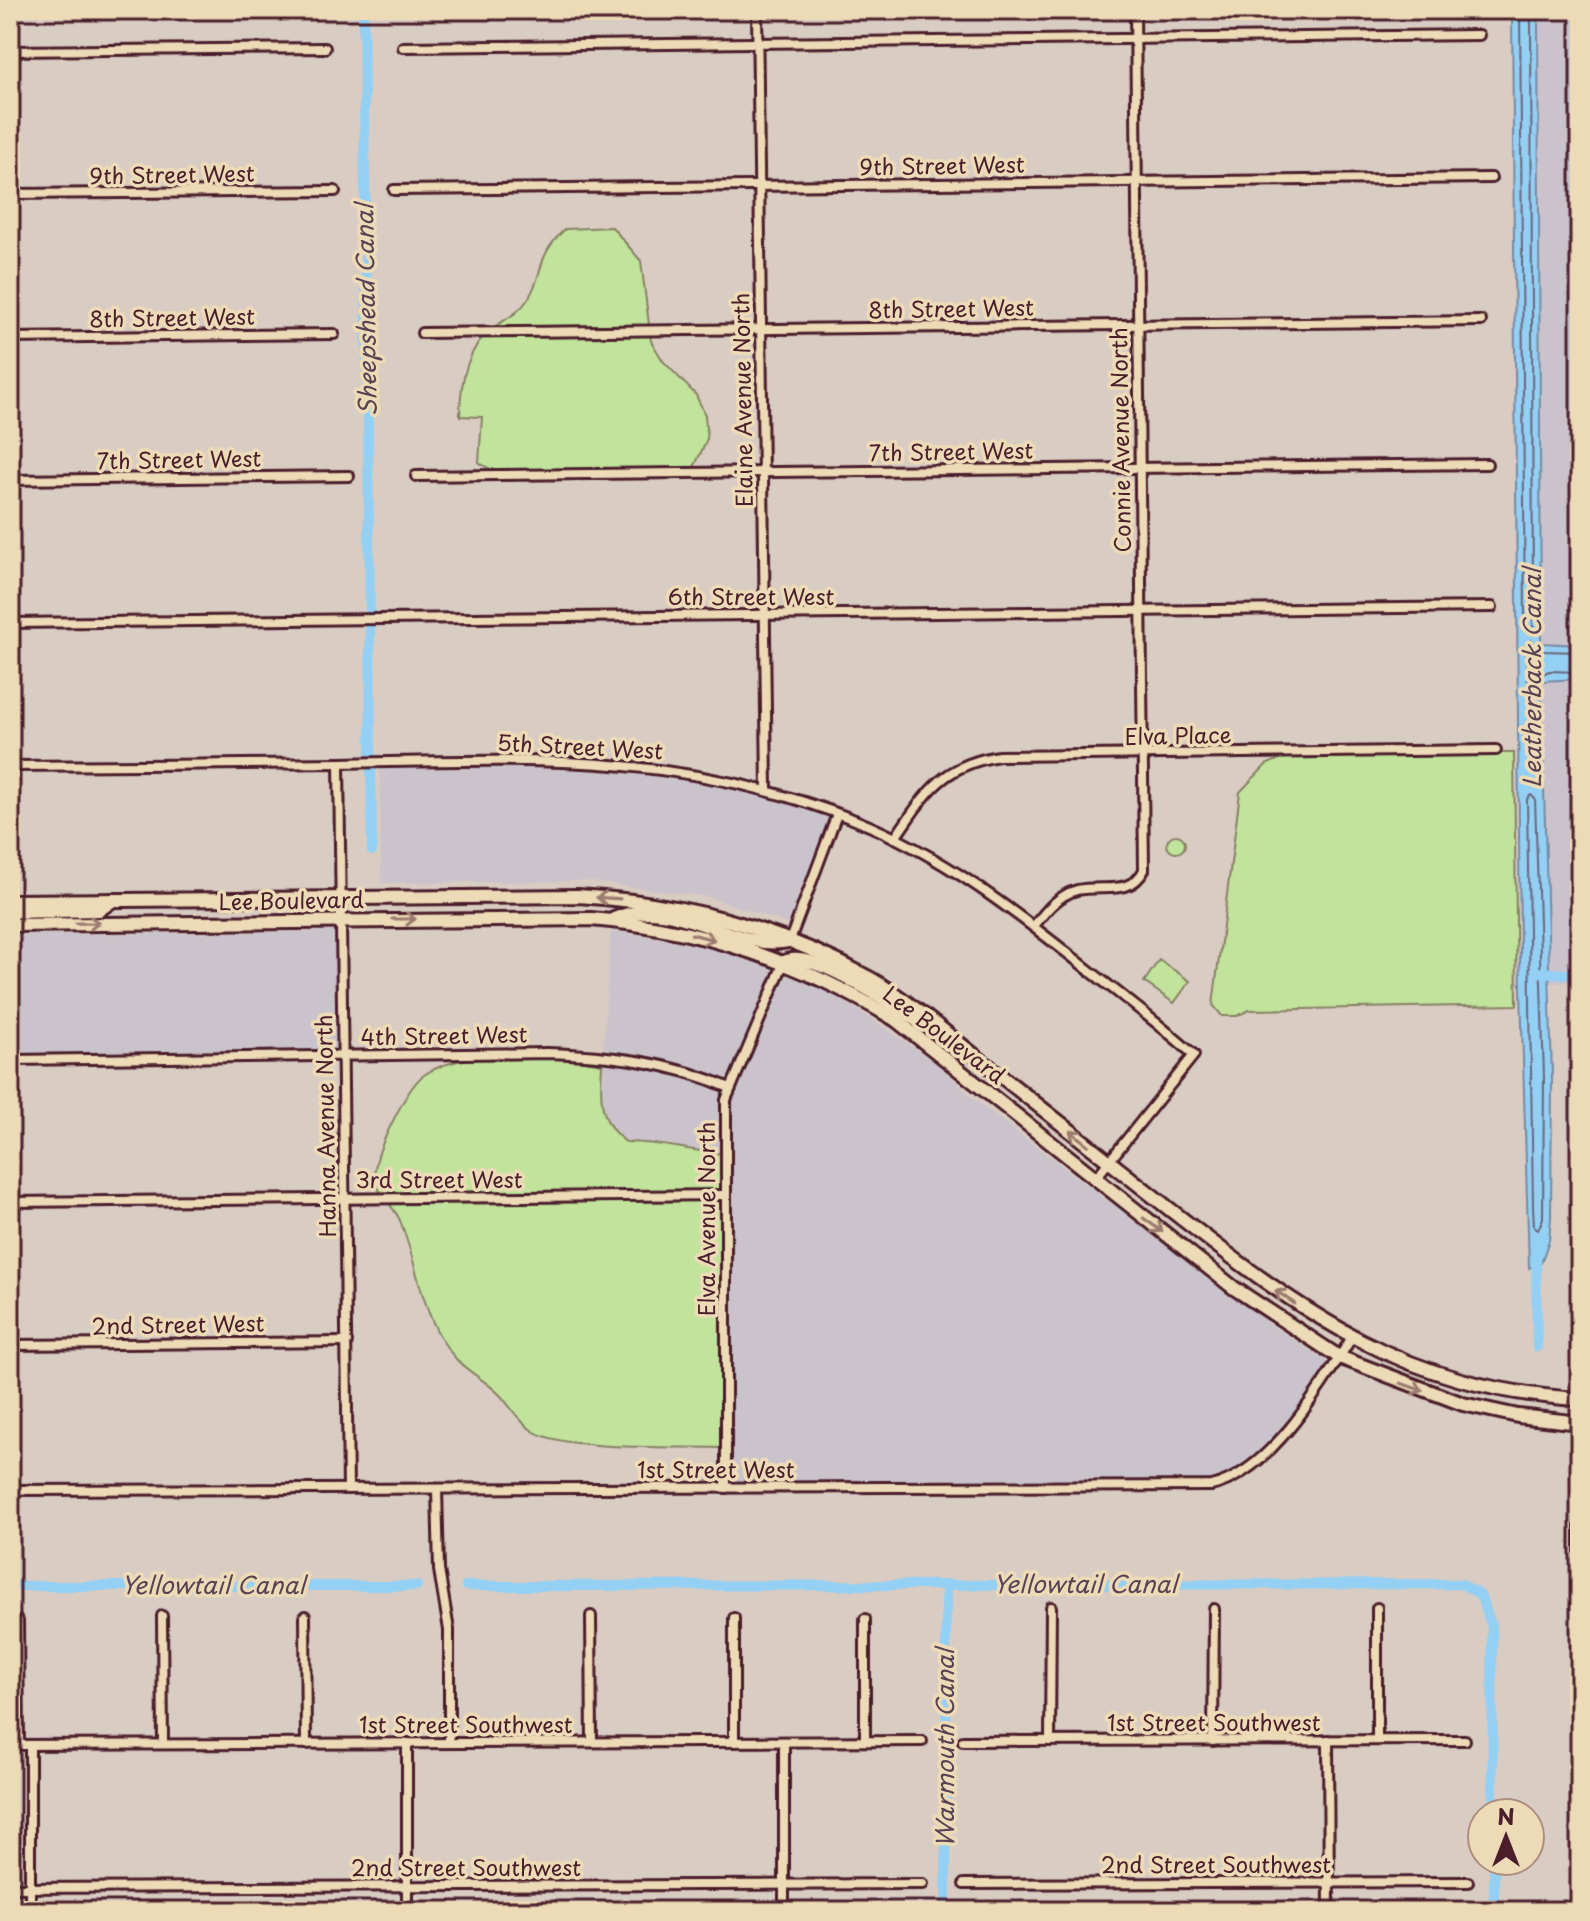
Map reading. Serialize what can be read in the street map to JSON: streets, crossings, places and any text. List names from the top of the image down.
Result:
{
  "streets": {
    "main road": ["Lee Boulevard"],
    "street": [
      "9th Street West",
      "8th Street West",
      "Elaine Avenue North",
      "Connie Avenue North",
      "7th Street West",
      "6th Street West",
      "Elva Place",
      "5th Street West",
      "4th Street West",
      "Hanna Avenue North",
      "3rd Street West",
      "Elva Avenue North",
      "2nd Street West",
      "1st Street West",
      "1st Street Southwest",
      "2nd Street Southwest"
    ]
  },
  "crossings": [
    ["9th Street West", "Elaine Avenue North"],
    ["9th Street West", "Connie Avenue North"],
    ["8th Street West", "Elaine Avenue North"],
    ["8th Street West", "Connie Avenue North"],
    ["Elaine Avenue North", "7th Street West"],
    ["Elaine Avenue North", "6th Street West"],
    ["Elaine Avenue North", "5th Street West"],
    ["Connie Avenue North", "7th Street West"],
    ["Connie Avenue North", "6th Street West"],
    ["Connie Avenue North", "Elva Place"],
    ["Connie Avenue North", "5th Street West"],
    ["Elva Place", "5th Street West"],
    ["5th Street West", "Lee Boulevard"],
    ["5th Street West", "Hanna Avenue North"],
    ["Lee Boulevard", "Hanna Avenue North"],
    ["Lee Boulevard", "Elva Avenue North"],
    ["Lee Boulevard", "1st Street West"],
    ["4th Street West", "Hanna Avenue North"],
    ["4th Street West", "Elva Avenue North"],
    ["Hanna Avenue North", "3rd Street West"],
    ["Hanna Avenue North", "2nd Street West"],
    ["Hanna Avenue North", "1st Street West"],
    ["3rd Street West", "Elva Avenue North"],
    ["Elva Avenue North", "1st Street West"]
  ],
  "water": [
    "Sheepshead Canal",
    "Leatherback Canal",
    "Yellowtail Canal",
    "Warmouth Canal"
  ],
  "north": "top"
}
